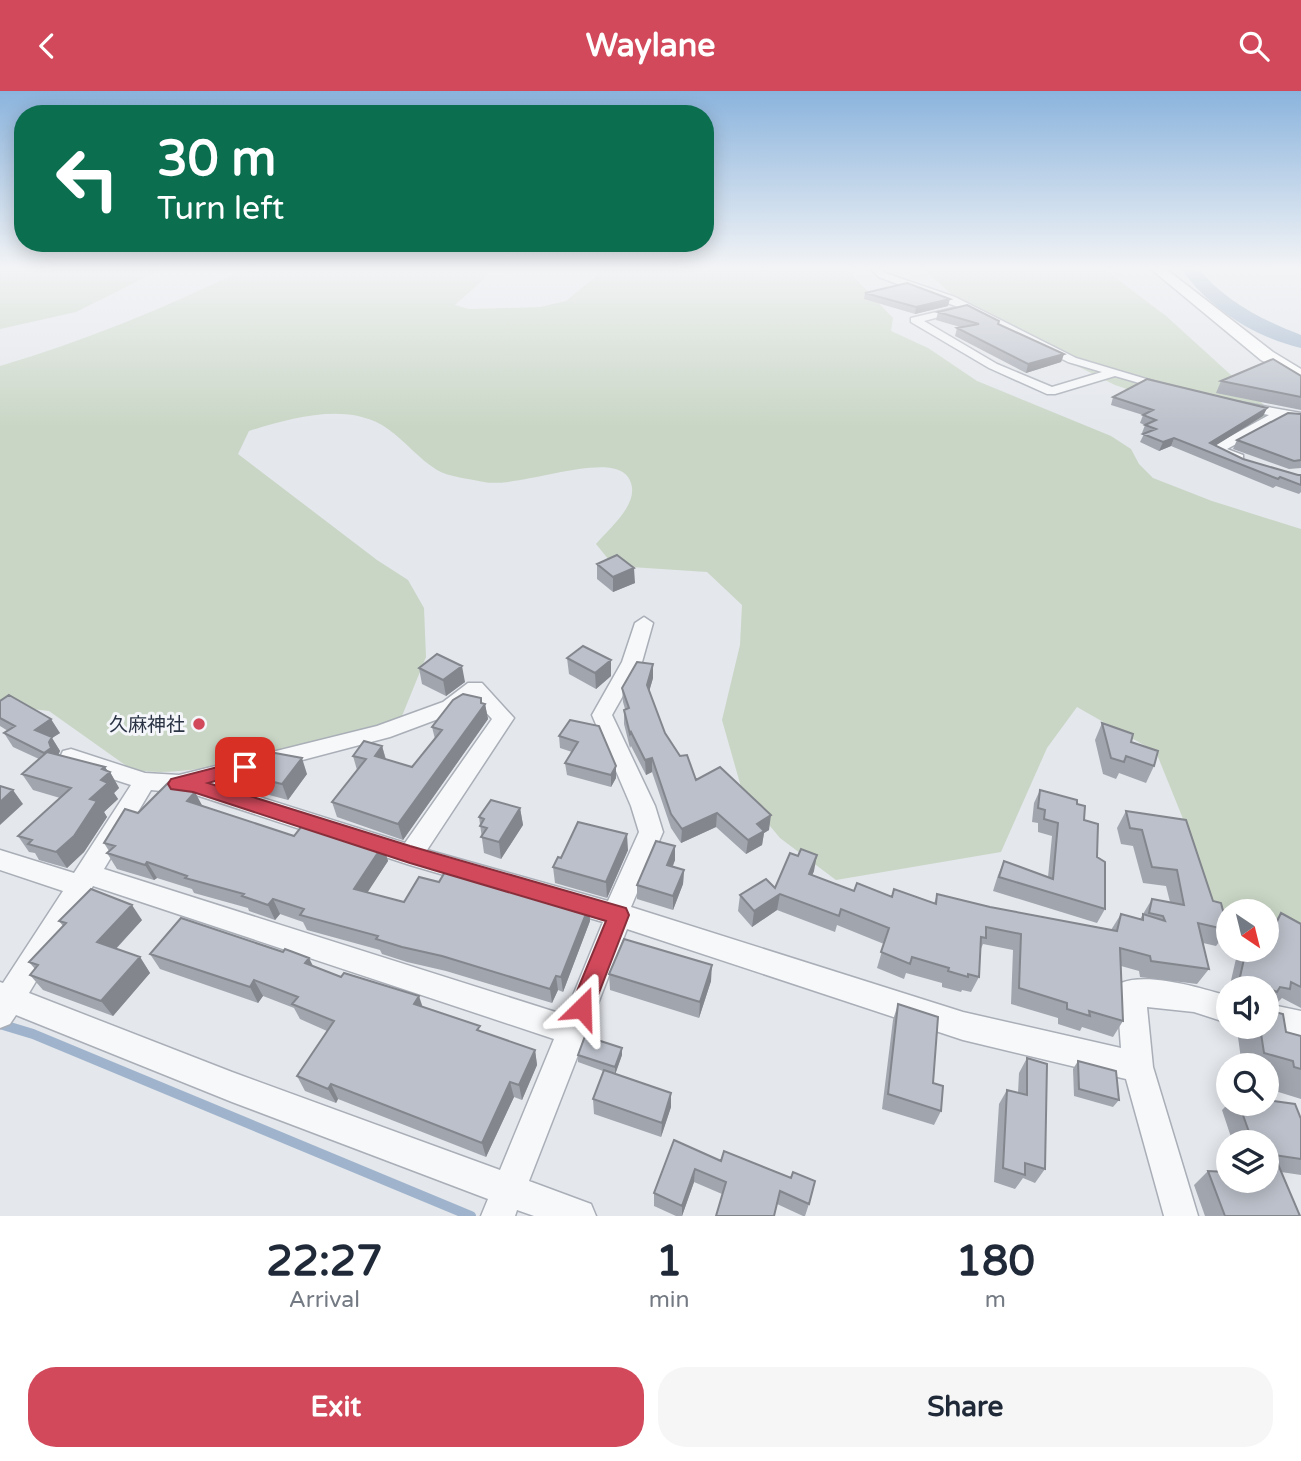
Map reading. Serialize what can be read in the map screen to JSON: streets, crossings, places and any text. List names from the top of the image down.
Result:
{
  "places": ["久麻神社"],
  "north": "bottom right",
  "page": {
    "header": "Waylane",
    "turn": ["30 m", "Turn left"],
    "eta": [
      "22:27",
      "Arrival",
      "1",
      "min",
      "180",
      "m"
    ],
    "buttons": ["Exit", "Share"]
  }
}
